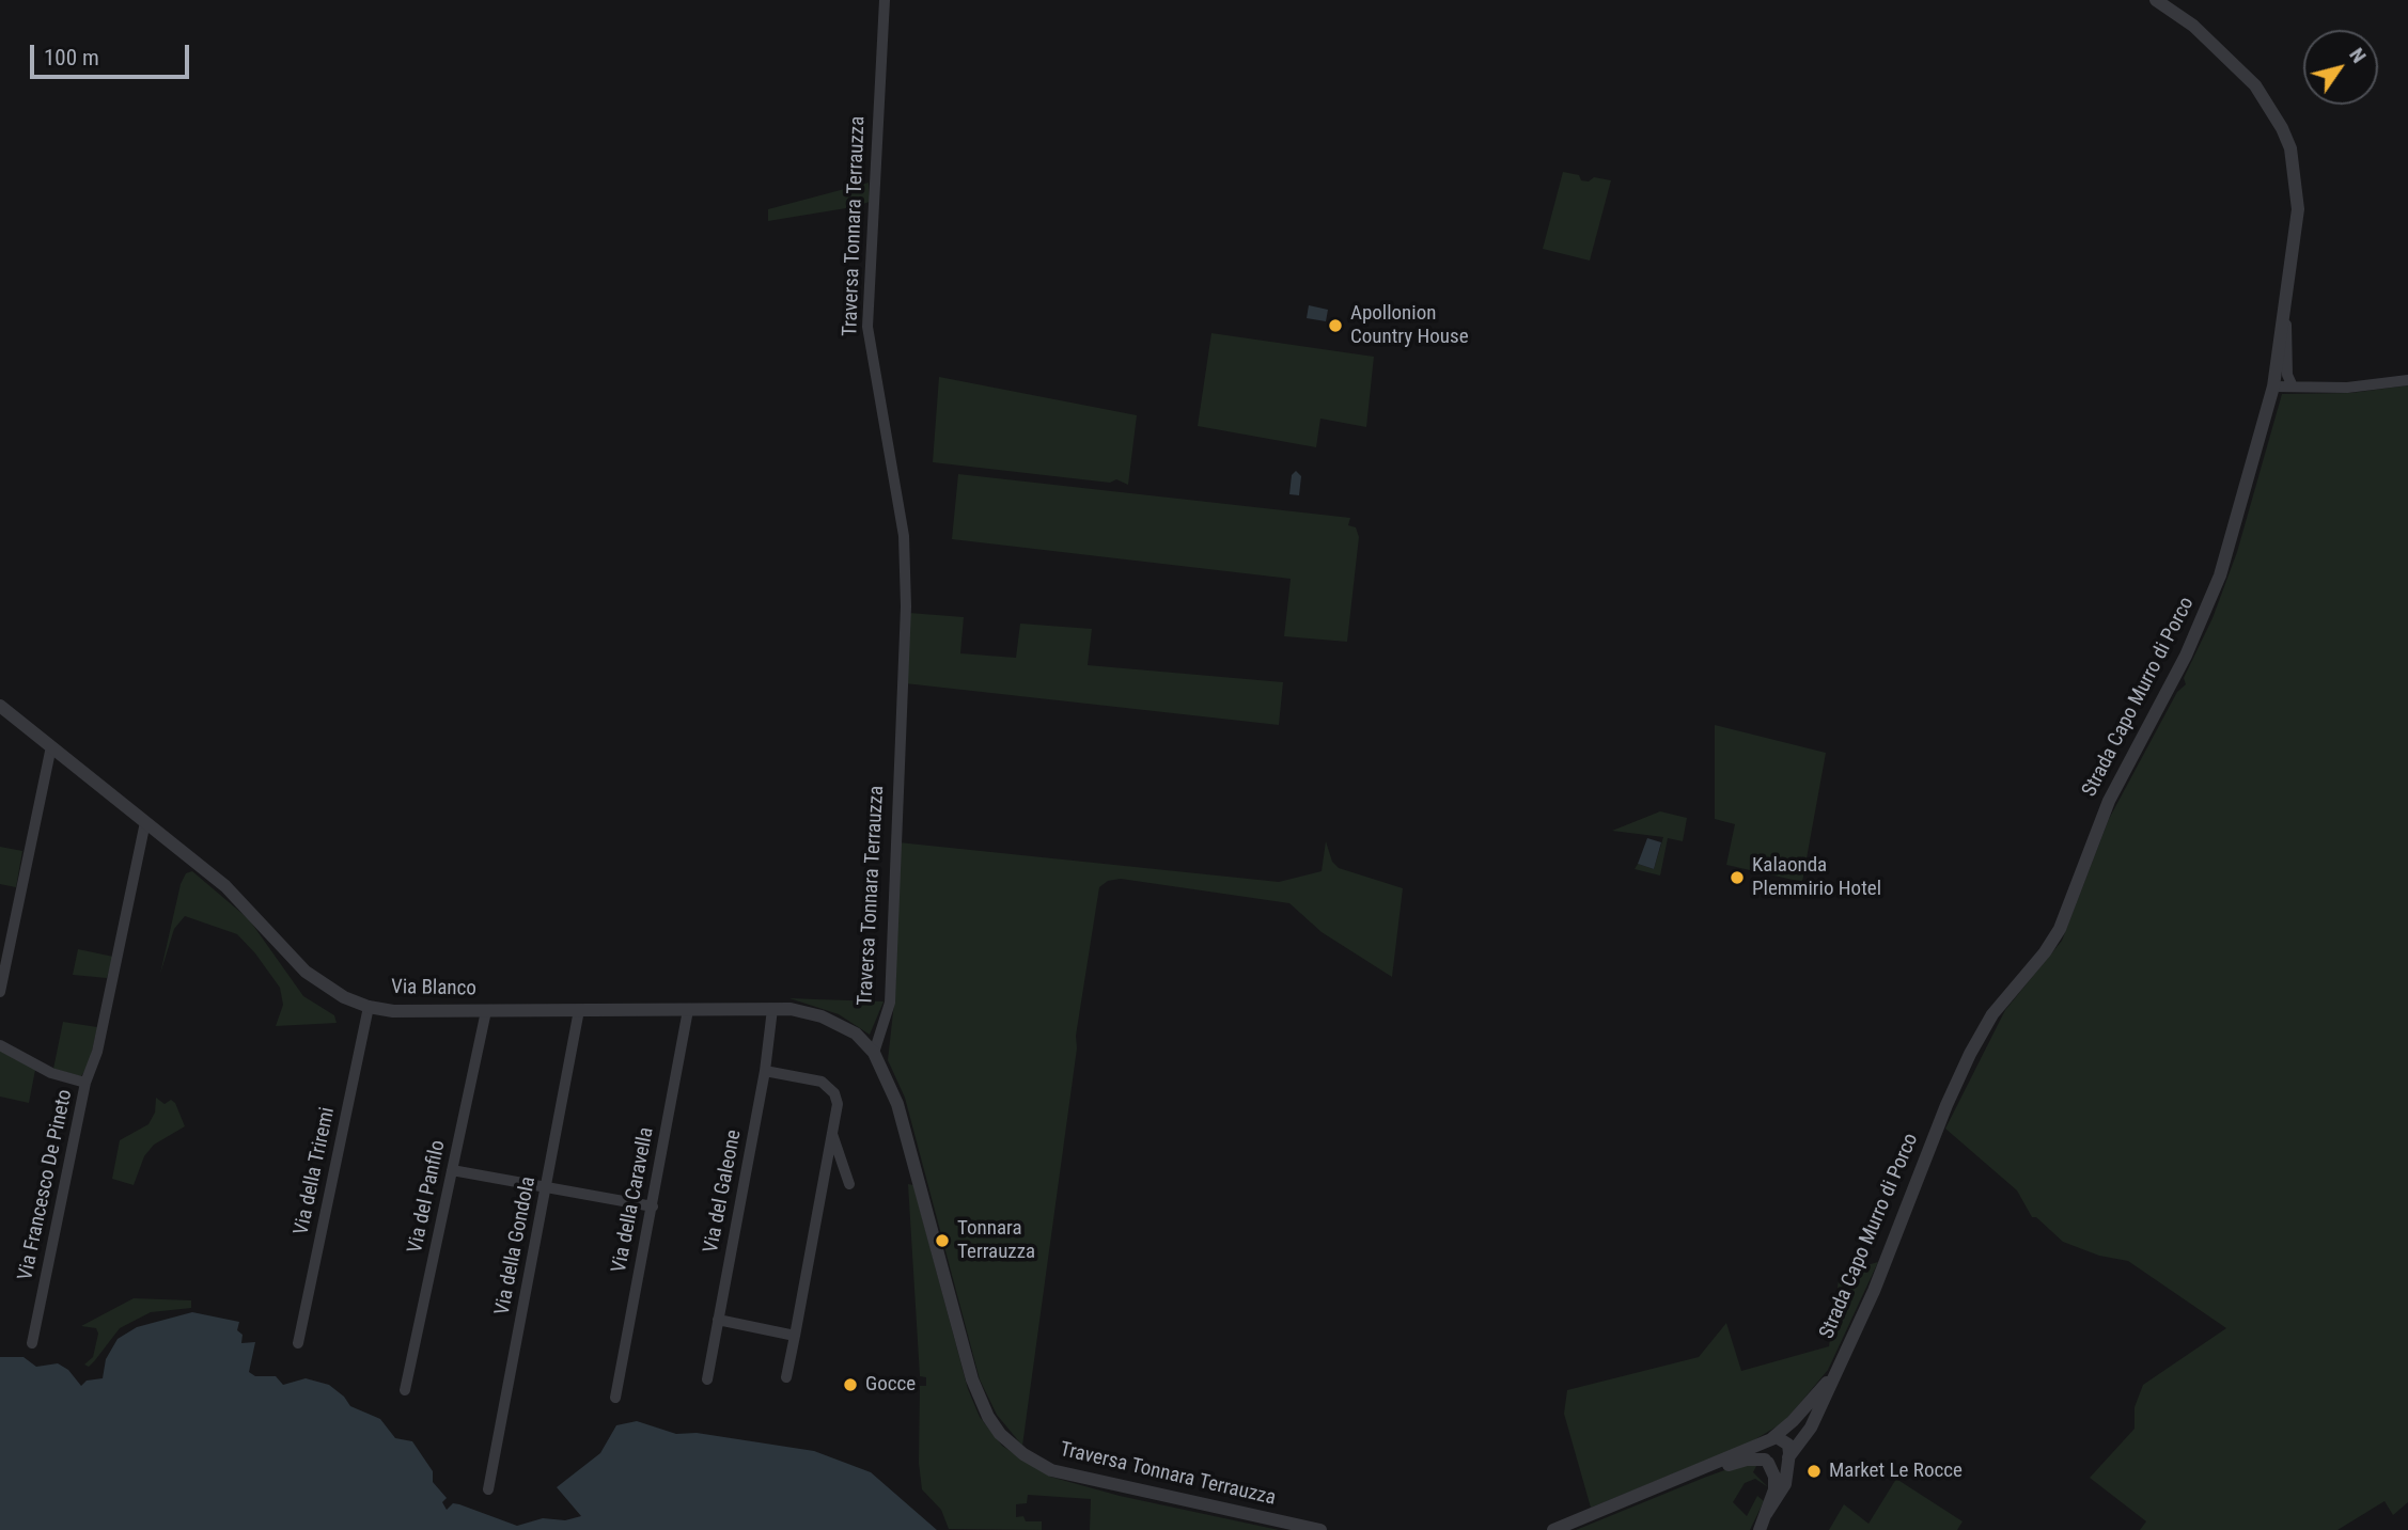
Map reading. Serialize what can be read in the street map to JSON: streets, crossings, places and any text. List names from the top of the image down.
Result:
{
  "streets": {
    "street": [
      "Traversa Tonnara Terrauzza",
      "Strada Capo Murro di Porco",
      "Via Blanco",
      "Via della Triremi",
      "Via Francesco De Pineto",
      "Via del Galeone",
      "Via del Panfilo",
      "Via della Caravella",
      "Via della Gondola"
    ]
  },
  "crossings": [
    ["Traversa Tonnara Terrauzza", "Via Blanco"],
    ["Via Blanco", "Via della Triremi"],
    ["Via Blanco", "Via del Galeone"],
    ["Via Blanco", "Via del Panfilo"],
    ["Via Blanco", "Via della Caravella"],
    ["Via Blanco", "Via della Gondola"]
  ],
  "places": [
    "Apollonion Country House",
    "Kalaonda Plemmirio Hotel",
    "Tonnara Terrauzza",
    "Gocce",
    "Market Le Rocce"
  ],
  "scale_bar": "100 m",
  "north": "top right"
}
